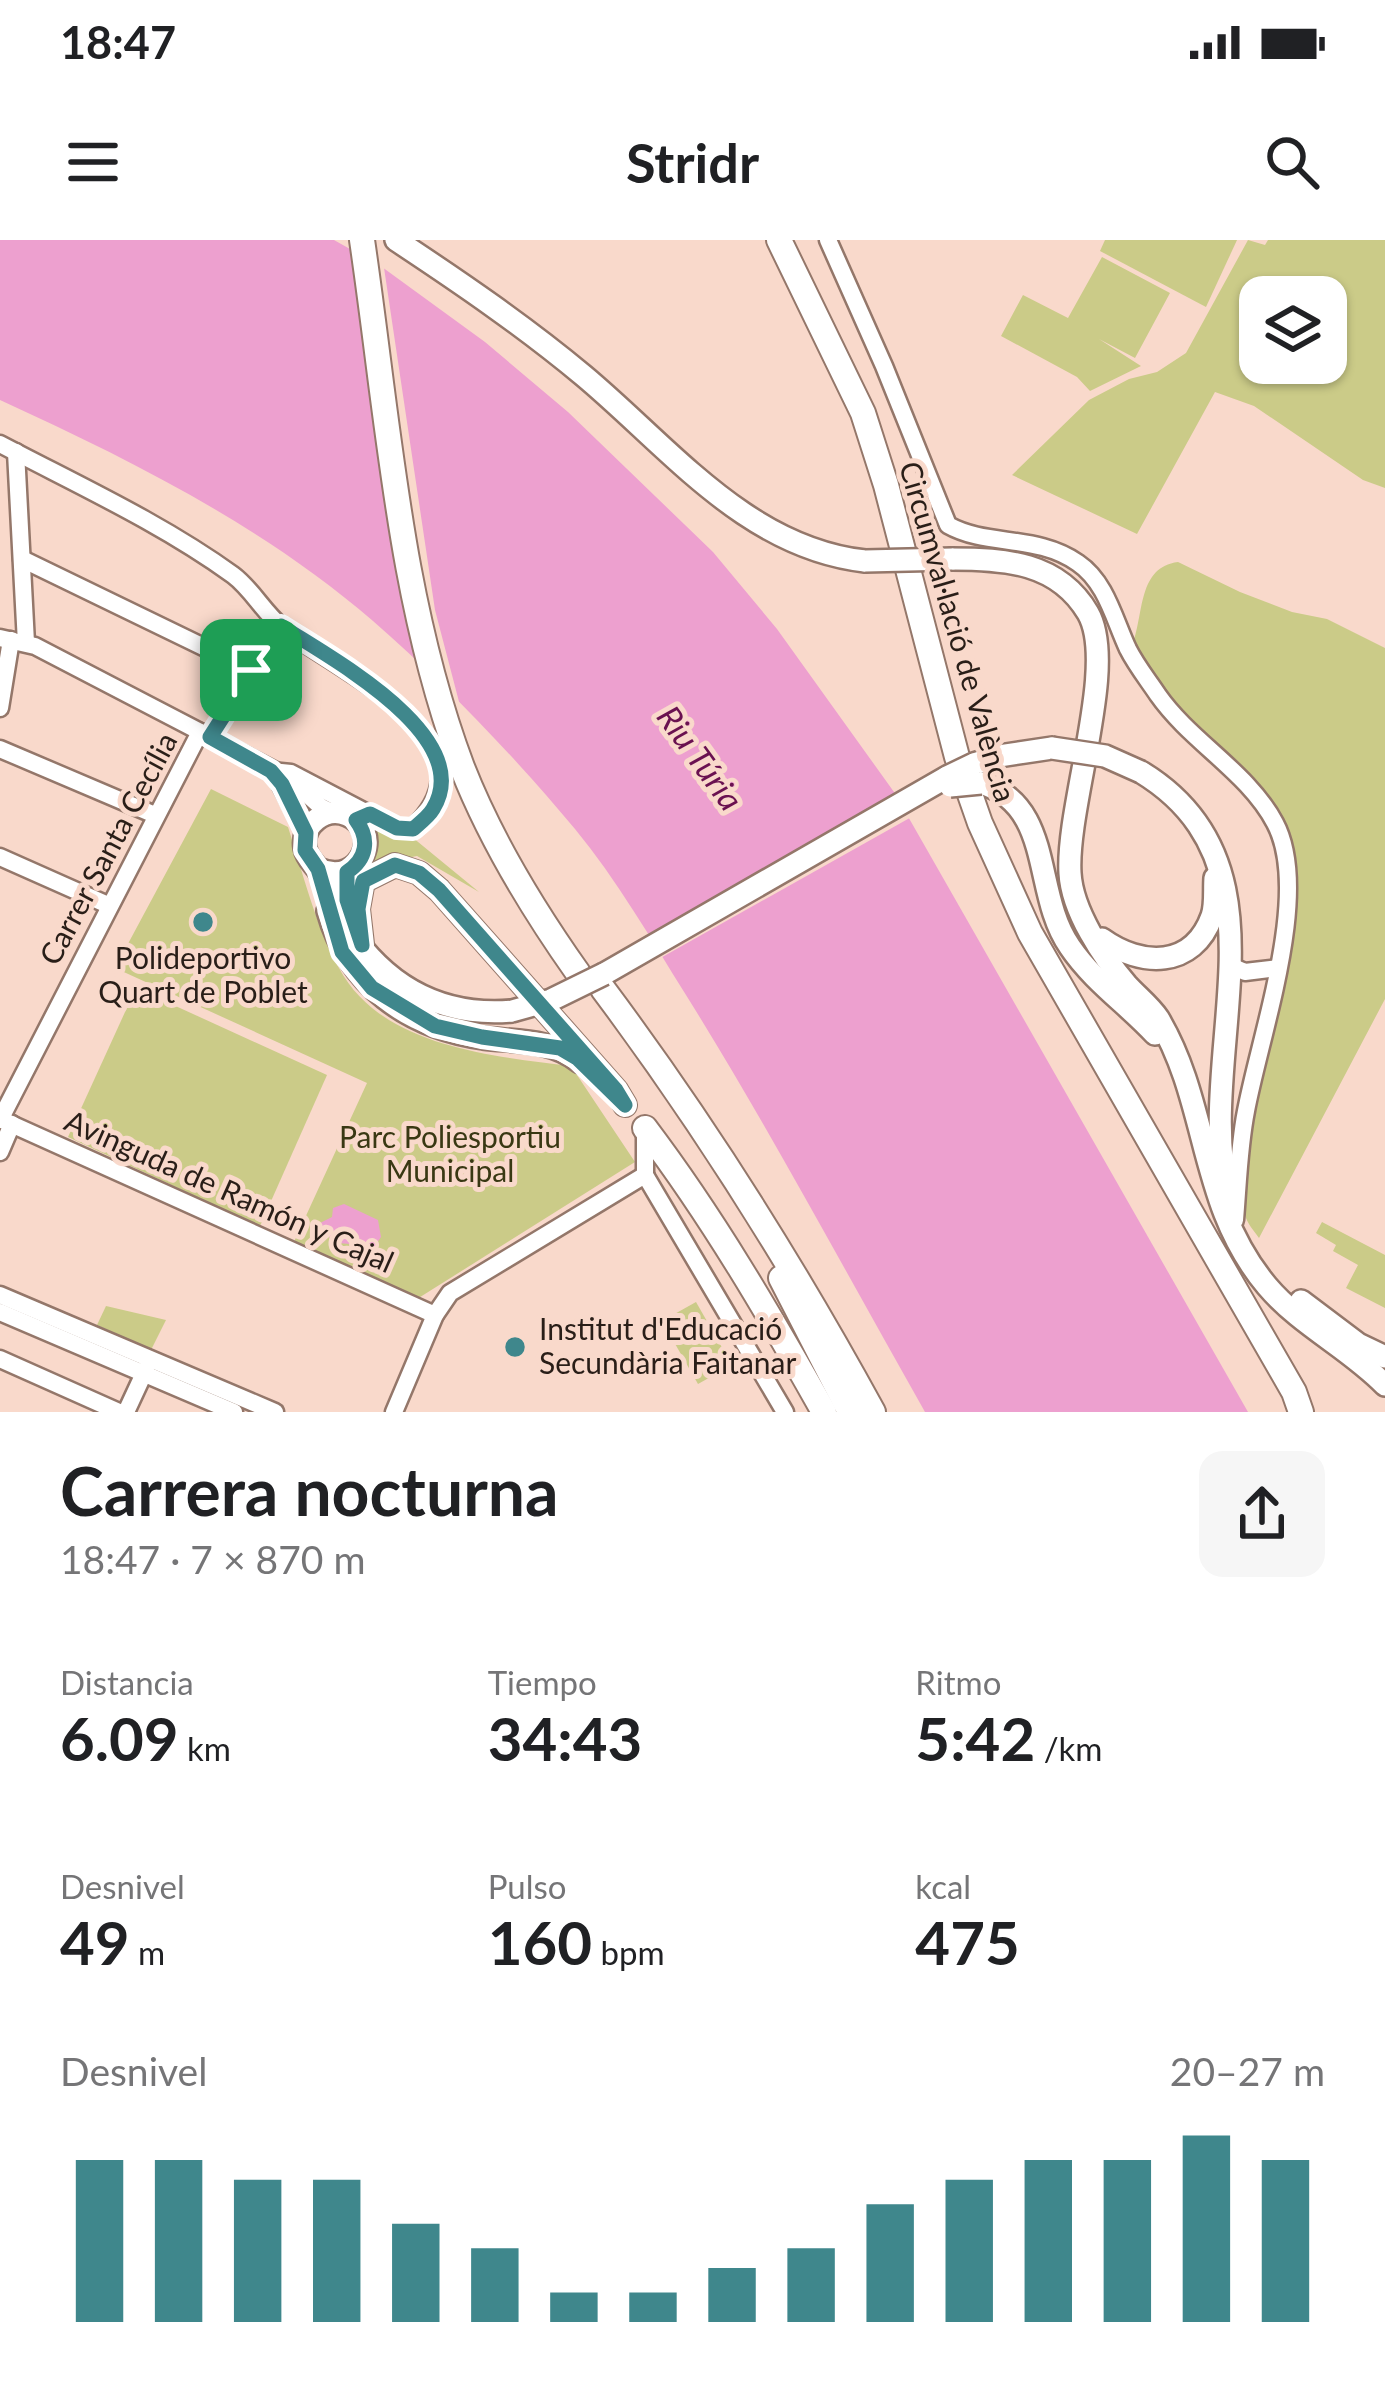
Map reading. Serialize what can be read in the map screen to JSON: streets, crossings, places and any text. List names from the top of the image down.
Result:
{
  "streets": {
    "highway": ["Circumval·lació de València"],
    "street": ["Carrer Santa Cecília", "Avinguda de Ramón y Cajal"]
  },
  "crossings": [
    ["Carrer Santa Cecília", "Avinguda de Ramón y Cajal"]
  ],
  "water": ["Riu Túria"],
  "parks": ["Parc Poliesportiu Municipal"],
  "places": ["Polideportivo Quart de Poblet", "Institut d'Educació Secundària Faitanar"],
  "page": {
    "status": "18:47",
    "header": "Stridr",
    "heading": ["Carrera nocturna", "18:47 · 7 × 870 m"],
    "stats": [
      ["Distancia", "6.09 km"],
      ["Tiempo", "34:43"],
      ["Ritmo", "5:42 /km"],
      ["Desnivel", "49 m"],
      ["Pulso", "160 bpm"],
      ["kcal", "475"]
    ],
    "chart": ["Desnivel", "20–27 m"]
  }
}
